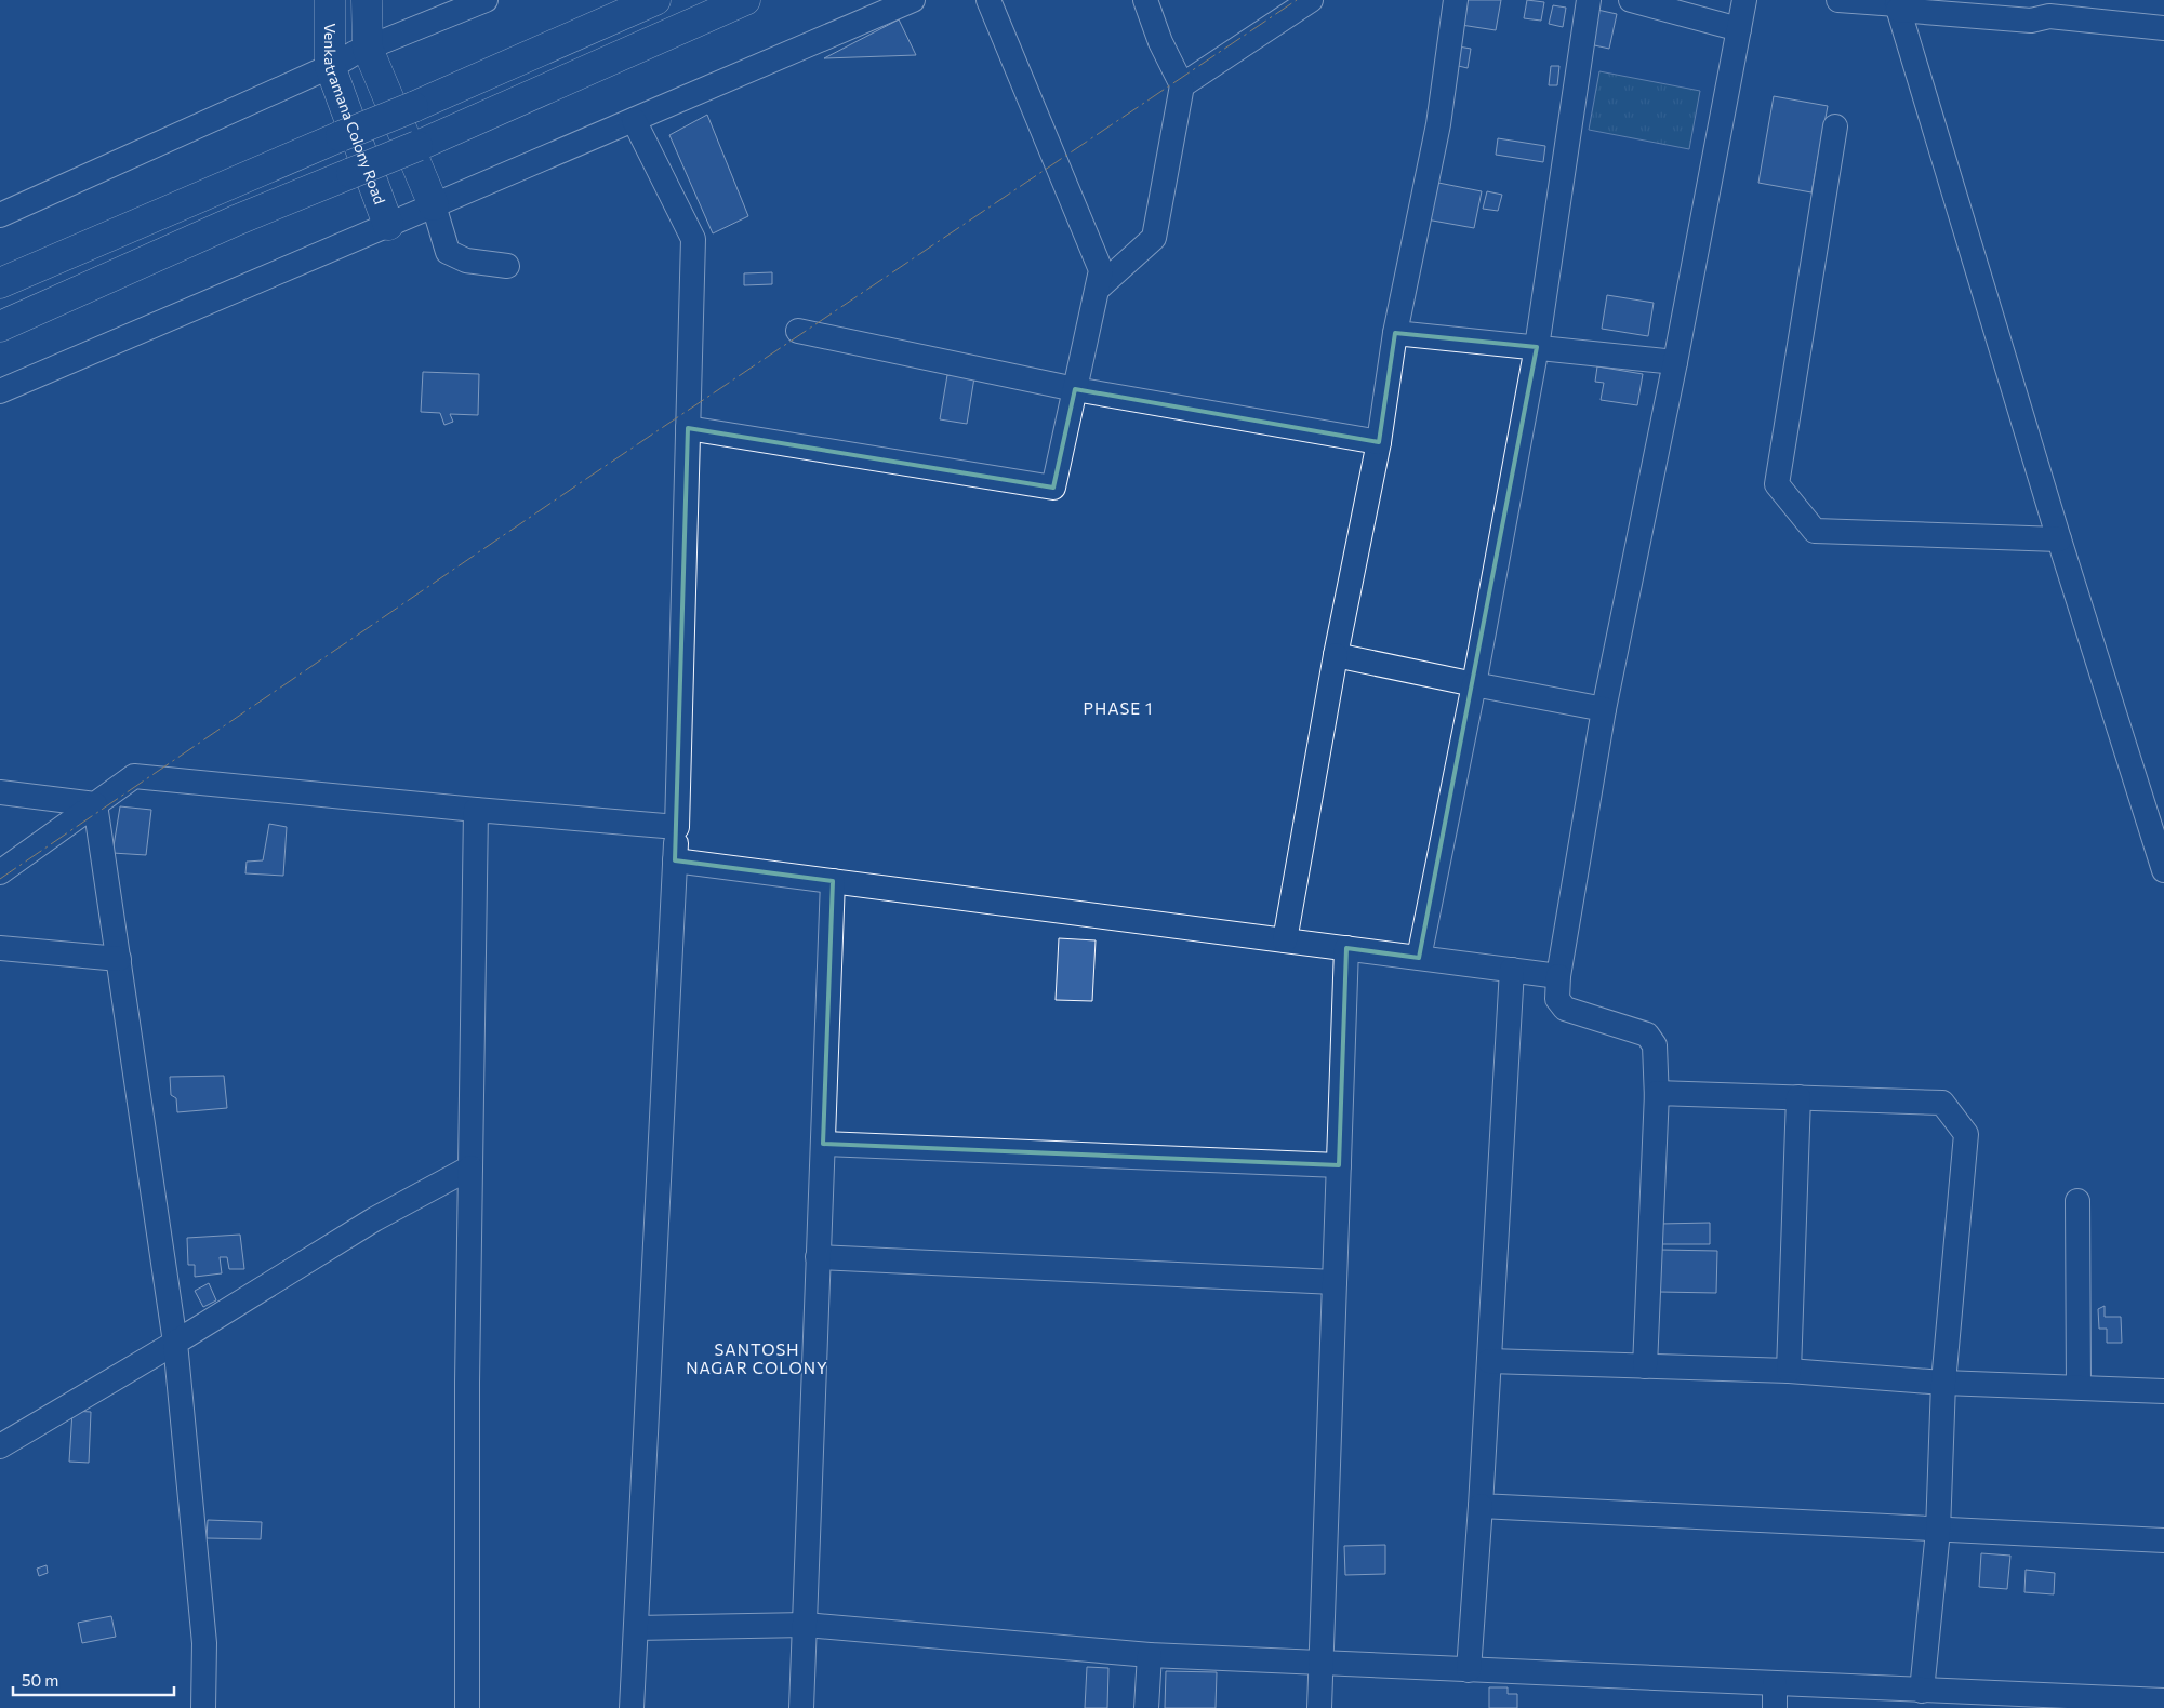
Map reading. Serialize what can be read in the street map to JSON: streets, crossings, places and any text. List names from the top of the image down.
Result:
{
  "streets": {
    "main road": ["Venkatramana Colony Road"]
  },
  "districts": ["PHASE 1", "SANTOSH NAGAR COLONY"],
  "scale_bar": "50 m"
}
